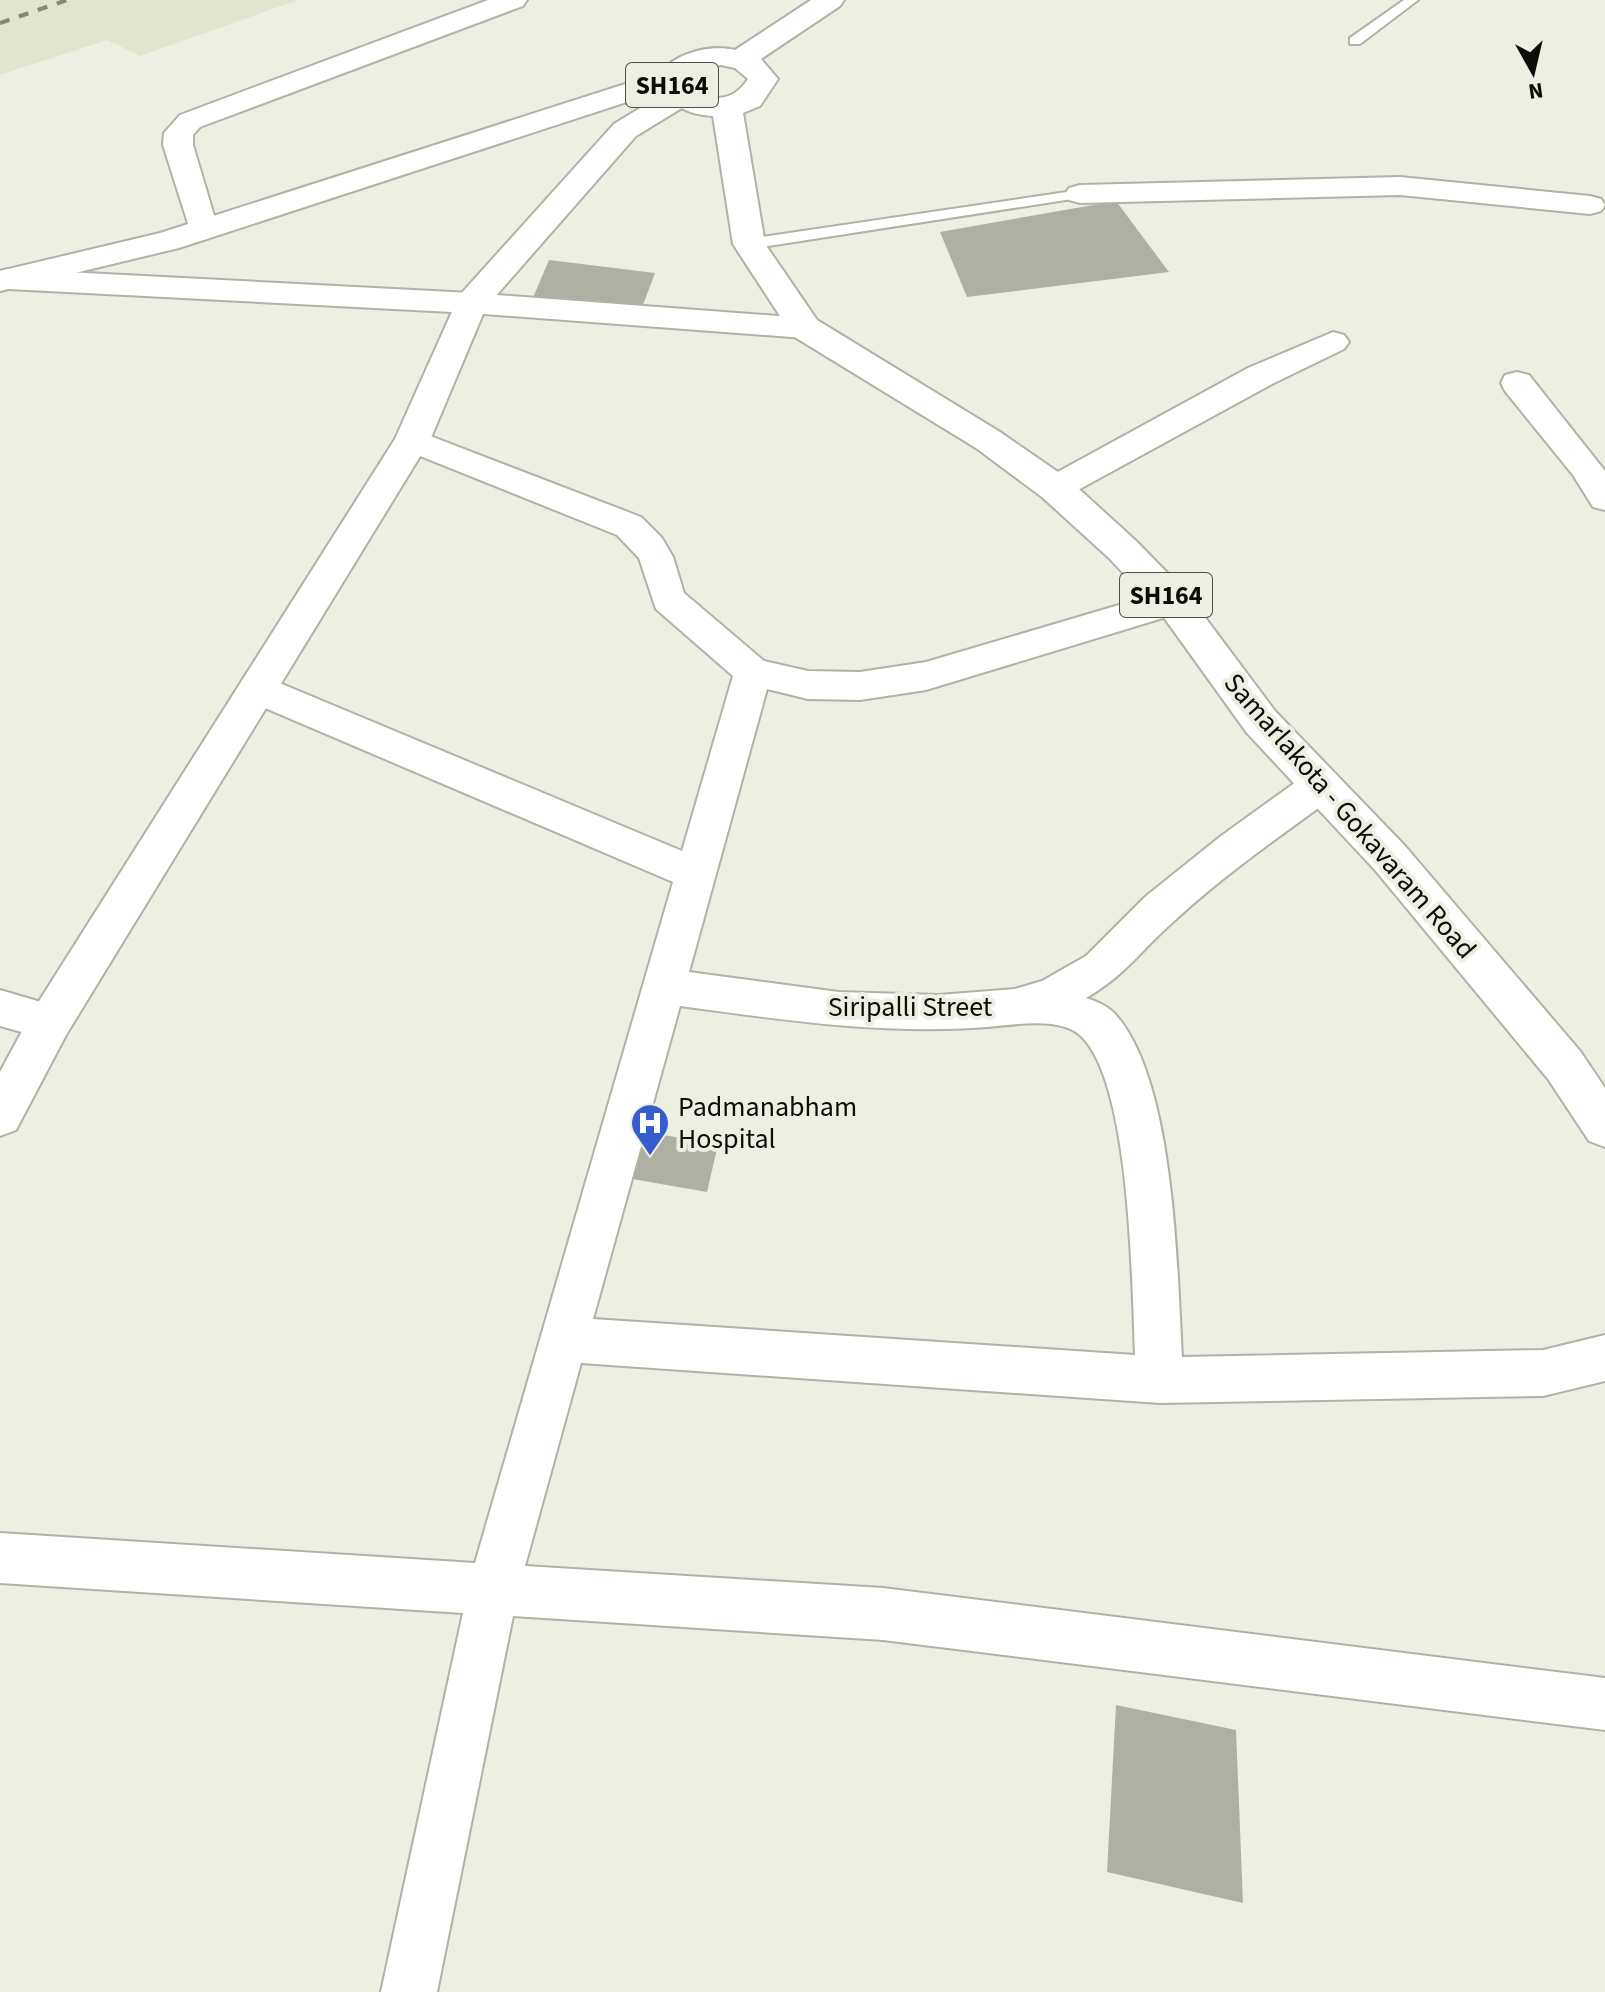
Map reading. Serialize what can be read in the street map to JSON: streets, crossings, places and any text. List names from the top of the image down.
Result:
{
  "streets": {
    "main road": ["SH164", "Samarlakota - Gokavaram Road"],
    "street": ["Siripalli Street"]
  },
  "crossings": [
    ["SH164", "Samarlakota - Gokavaram Road"],
    ["Samarlakota - Gokavaram Road", "Siripalli Street"]
  ],
  "places": {
    "hospital": ["Padmanabham Hospital"]
  },
  "north": "bottom"
}
